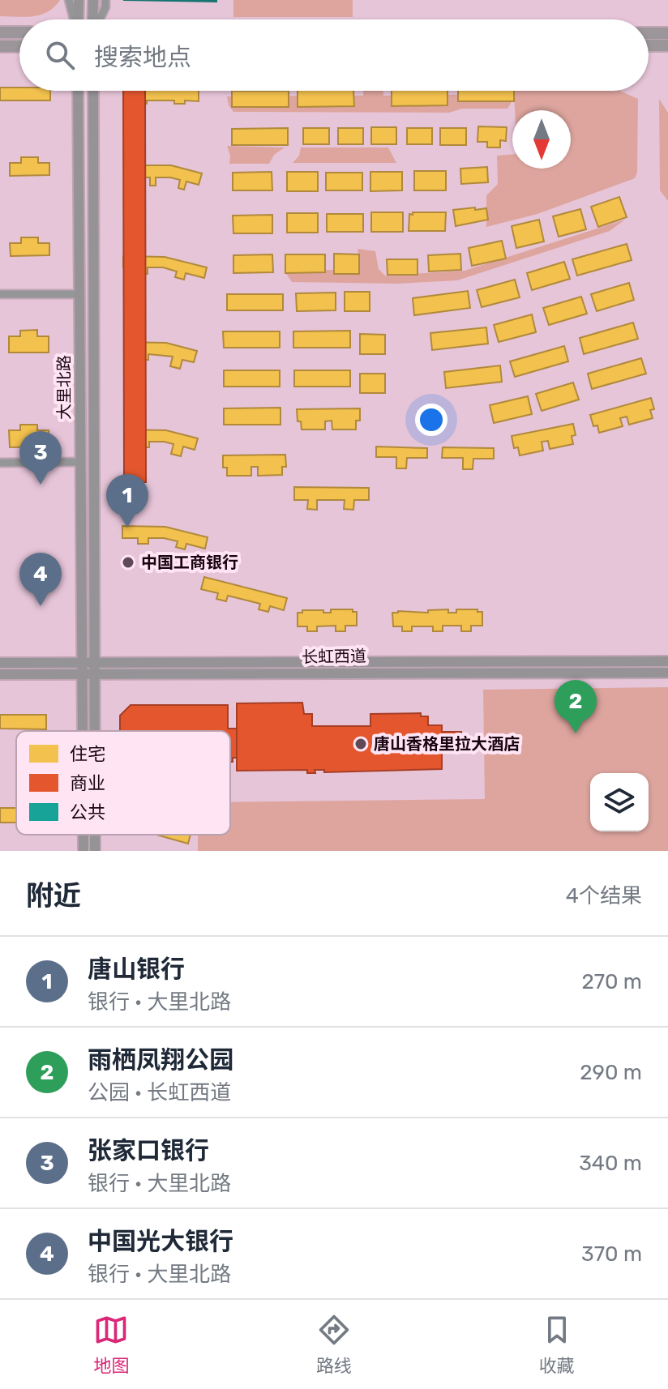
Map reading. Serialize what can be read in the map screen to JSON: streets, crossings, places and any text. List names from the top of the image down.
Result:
{
  "streets": {
    "main road": ["大里北路", "长虹西道"]
  },
  "crossings": [
    ["大里北路", "长虹西道"]
  ],
  "places": ["中国工商银行", "唐山香格里拉大酒店"],
  "legend": ["住宅", "商业", "公共"],
  "north": "bottom",
  "page": {
    "search": "搜索地点",
    "pins": [
      "3",
      "1",
      "4",
      "2"
    ],
    "heading": ["附近", "4个结果"],
    "list": [
      {
        "mark": "1",
        "name": "唐山银行",
        "note": "银行 · 大里北路",
        "value": "270 m"
      },
      {
        "mark": "2",
        "name": "雨栖凤翔公园",
        "note": "公园 · 长虹西道",
        "value": "290 m"
      },
      {
        "mark": "3",
        "name": "张家口银行",
        "note": "银行 · 大里北路",
        "value": "340 m"
      },
      {
        "mark": "4",
        "name": "中国光大银行",
        "note": "银行 · 大里北路",
        "value": "370 m"
      }
    ],
    "nav": ["地图", "路线", "收藏"]
  }
}
